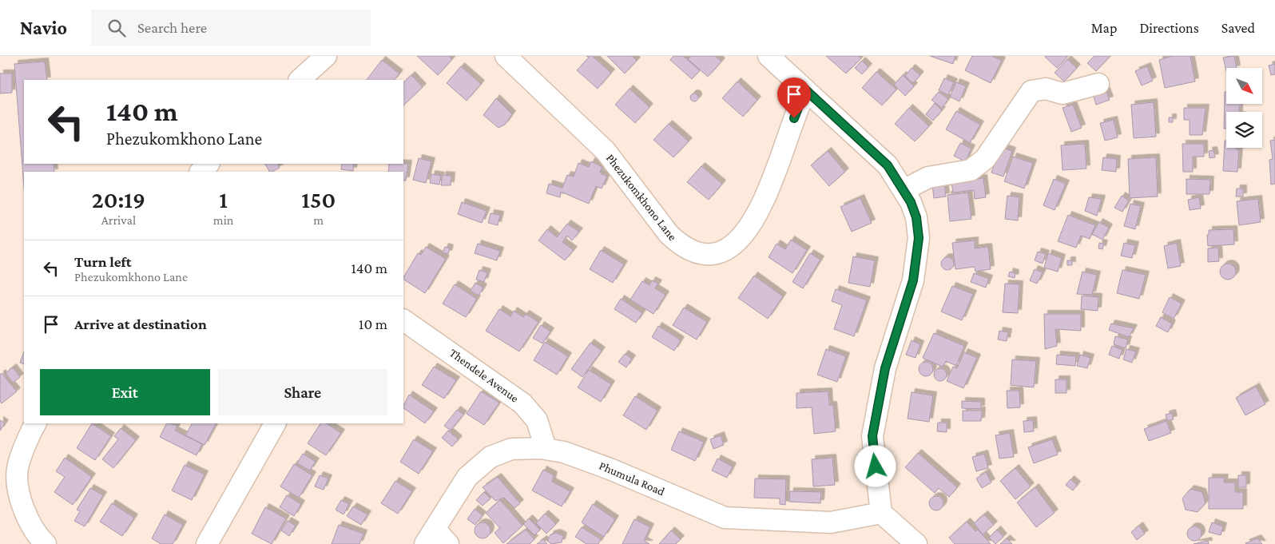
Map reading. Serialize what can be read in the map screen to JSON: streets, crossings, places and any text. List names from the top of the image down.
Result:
{
  "streets": {
    "street": ["Phezukomkhono Lane", "Thendele Avenue", "Phumula Road"]
  },
  "crossings": [
    ["Thendele Avenue", "Phumula Road"]
  ],
  "north": "bottom right",
  "page": {
    "header": "Navio",
    "search": "Search here",
    "nav": ["Map", "Directions", "Saved"],
    "turn": ["140 m", "Phezukomkhono Lane"],
    "eta": [
      "20:19",
      "Arrival",
      "1",
      "min",
      "150",
      "m"
    ],
    "list": [
      {
        "name": "Turn left",
        "note": "Phezukomkhono Lane",
        "value": "140 m"
      },
      {
        "name": "Arrive at destination",
        "value": "10 m"
      }
    ],
    "buttons": ["Exit", "Share"]
  }
}
